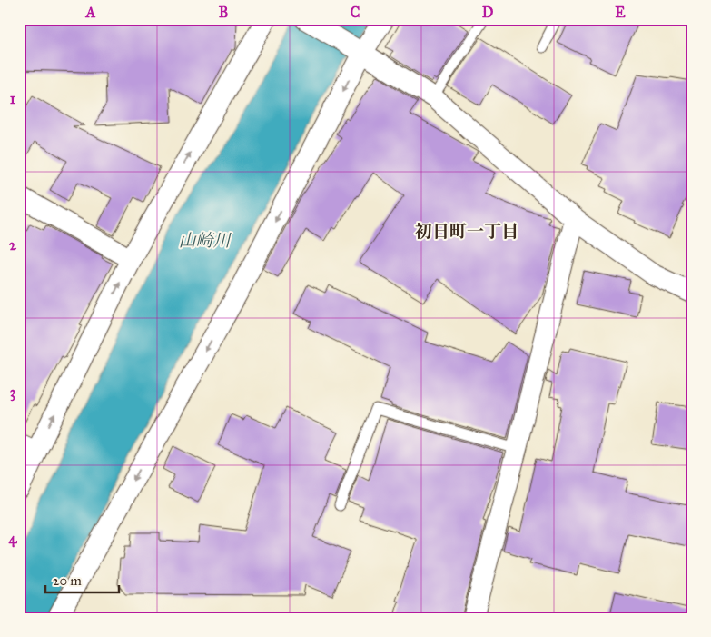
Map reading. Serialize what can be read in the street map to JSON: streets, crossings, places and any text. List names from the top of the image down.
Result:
{
  "districts": ["初日町一丁目"],
  "water": ["山崎川"],
  "scale_bar": "20 m",
  "grid": {
    "columns": [
      "A",
      "B",
      "C",
      "D",
      "E"
    ],
    "rows": [
      "1",
      "2",
      "3",
      "4"
    ]
  }
}
